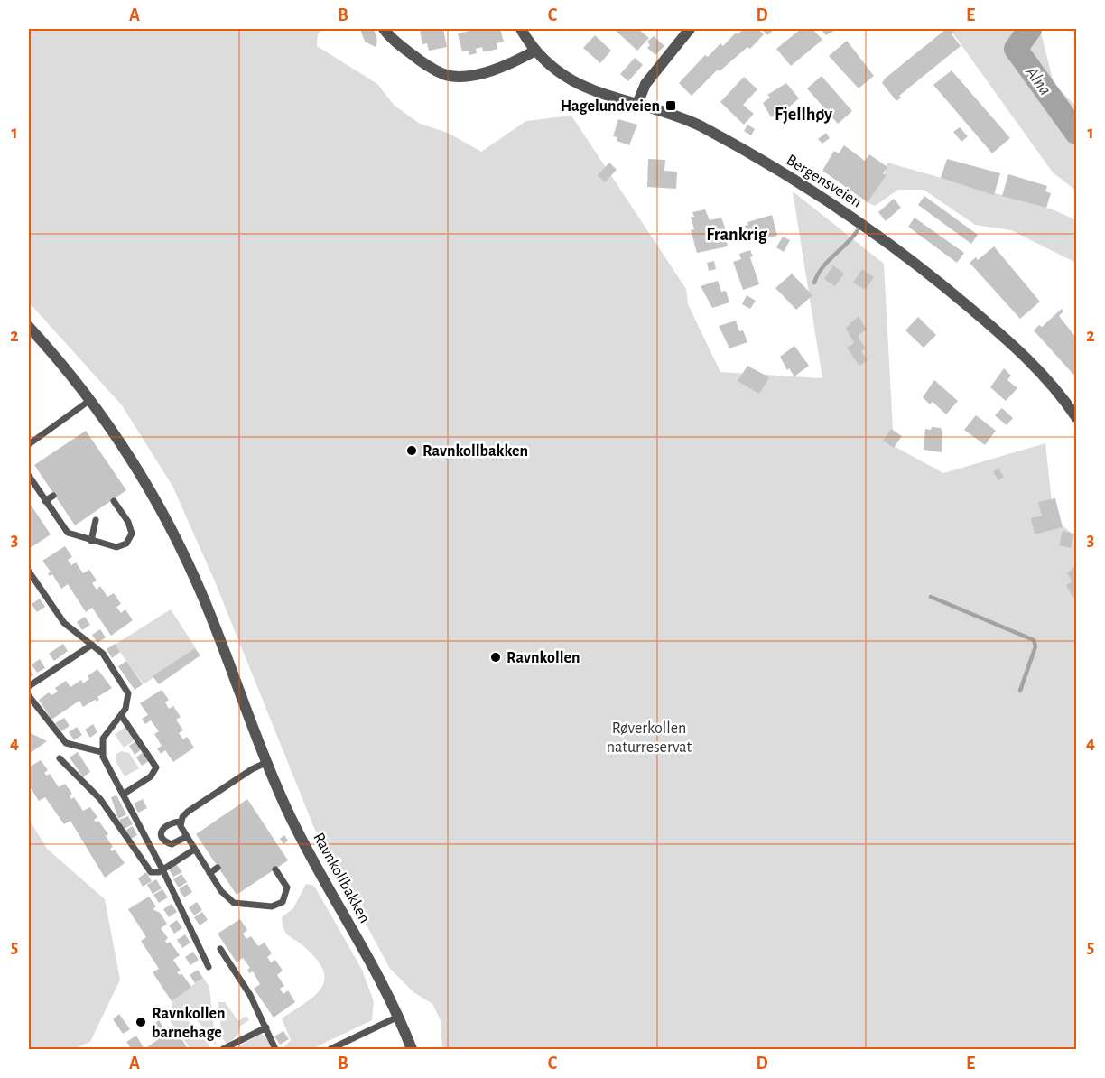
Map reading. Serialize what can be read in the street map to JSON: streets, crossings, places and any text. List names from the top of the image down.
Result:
{
  "streets": {
    "street": ["Bergensveien", "Ravnkollbakken"]
  },
  "districts": ["Fjellhøy", "Frankrig"],
  "water": ["Alna"],
  "parks": ["Røverkollen naturreservat"],
  "places": {
    "transit": ["Hagelundveien"],
    "other": ["Ravnkollbakken", "Ravnkollen", "Ravnkollen barnehage"]
  },
  "grid": {
    "columns": [
      "A",
      "B",
      "C",
      "D",
      "E"
    ],
    "rows": [
      "1",
      "2",
      "3",
      "4",
      "5"
    ]
  }
}
